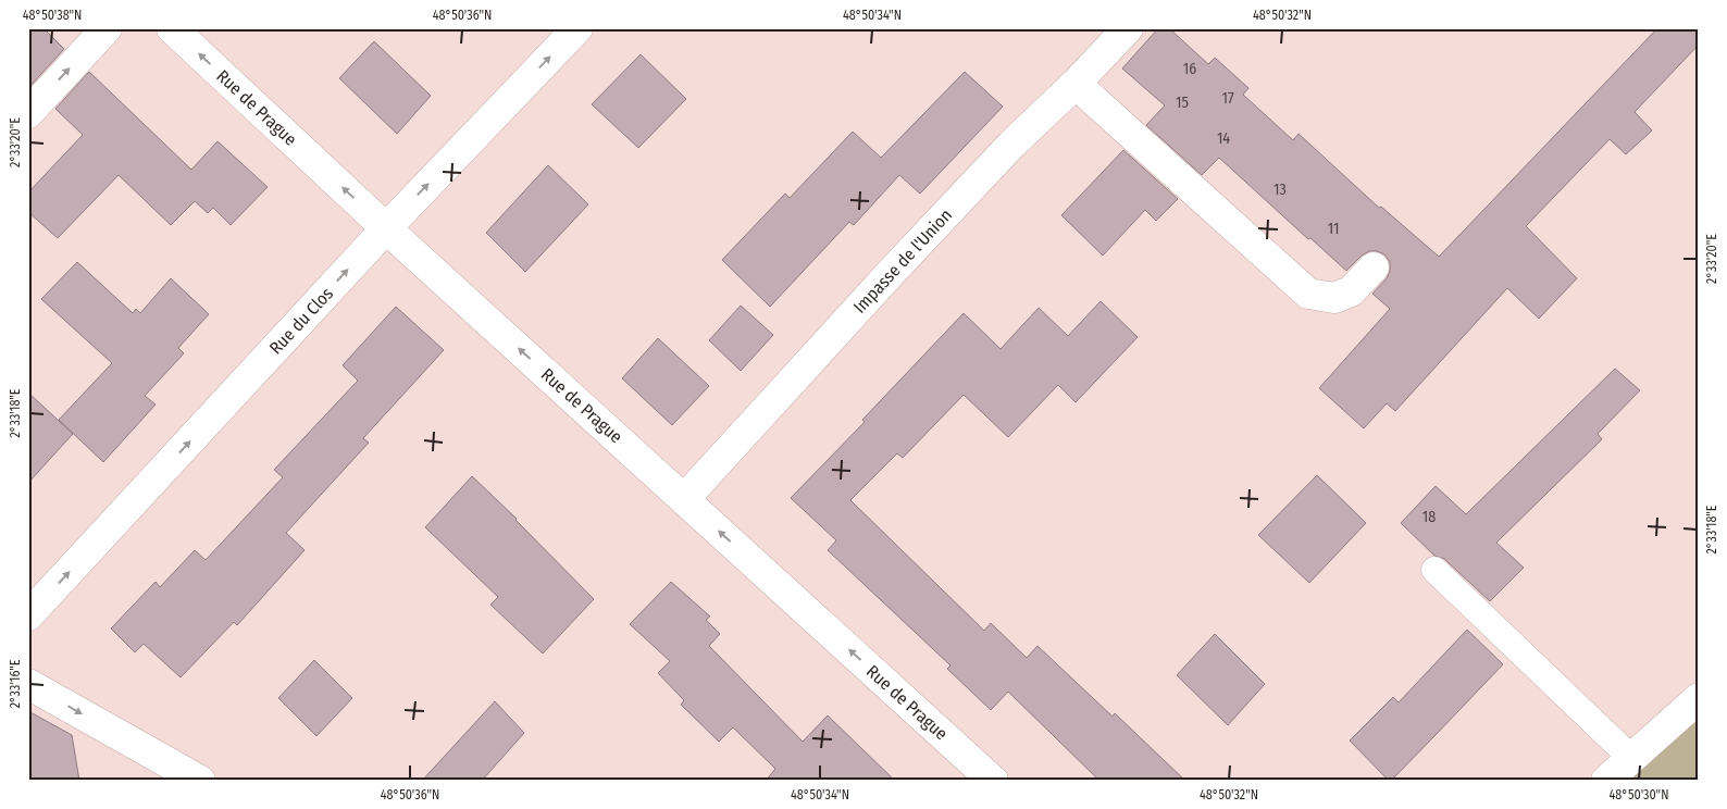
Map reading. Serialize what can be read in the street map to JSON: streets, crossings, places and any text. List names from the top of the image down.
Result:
{
  "streets": {
    "street": ["Rue de Prague", "Impasse de l'Union", "Rue du Clos"]
  },
  "crossings": [
    ["Rue de Prague", "Impasse de l'Union"],
    ["Rue de Prague", "Rue du Clos"]
  ],
  "one_way": ["Rue de Prague", "Rue du Clos"],
  "house_numbers": [
    "16",
    "17",
    "15",
    "14",
    "13",
    "11",
    "18"
  ],
  "coordinates": [
    "48°50'38\"N",
    "48°50'36\"N",
    "48°50'34\"N",
    "48°50'32\"N",
    "2°33'20\"E",
    "2°33'18\"E",
    "2°33'16\"E",
    "48°50'30\"N"
  ]
}
